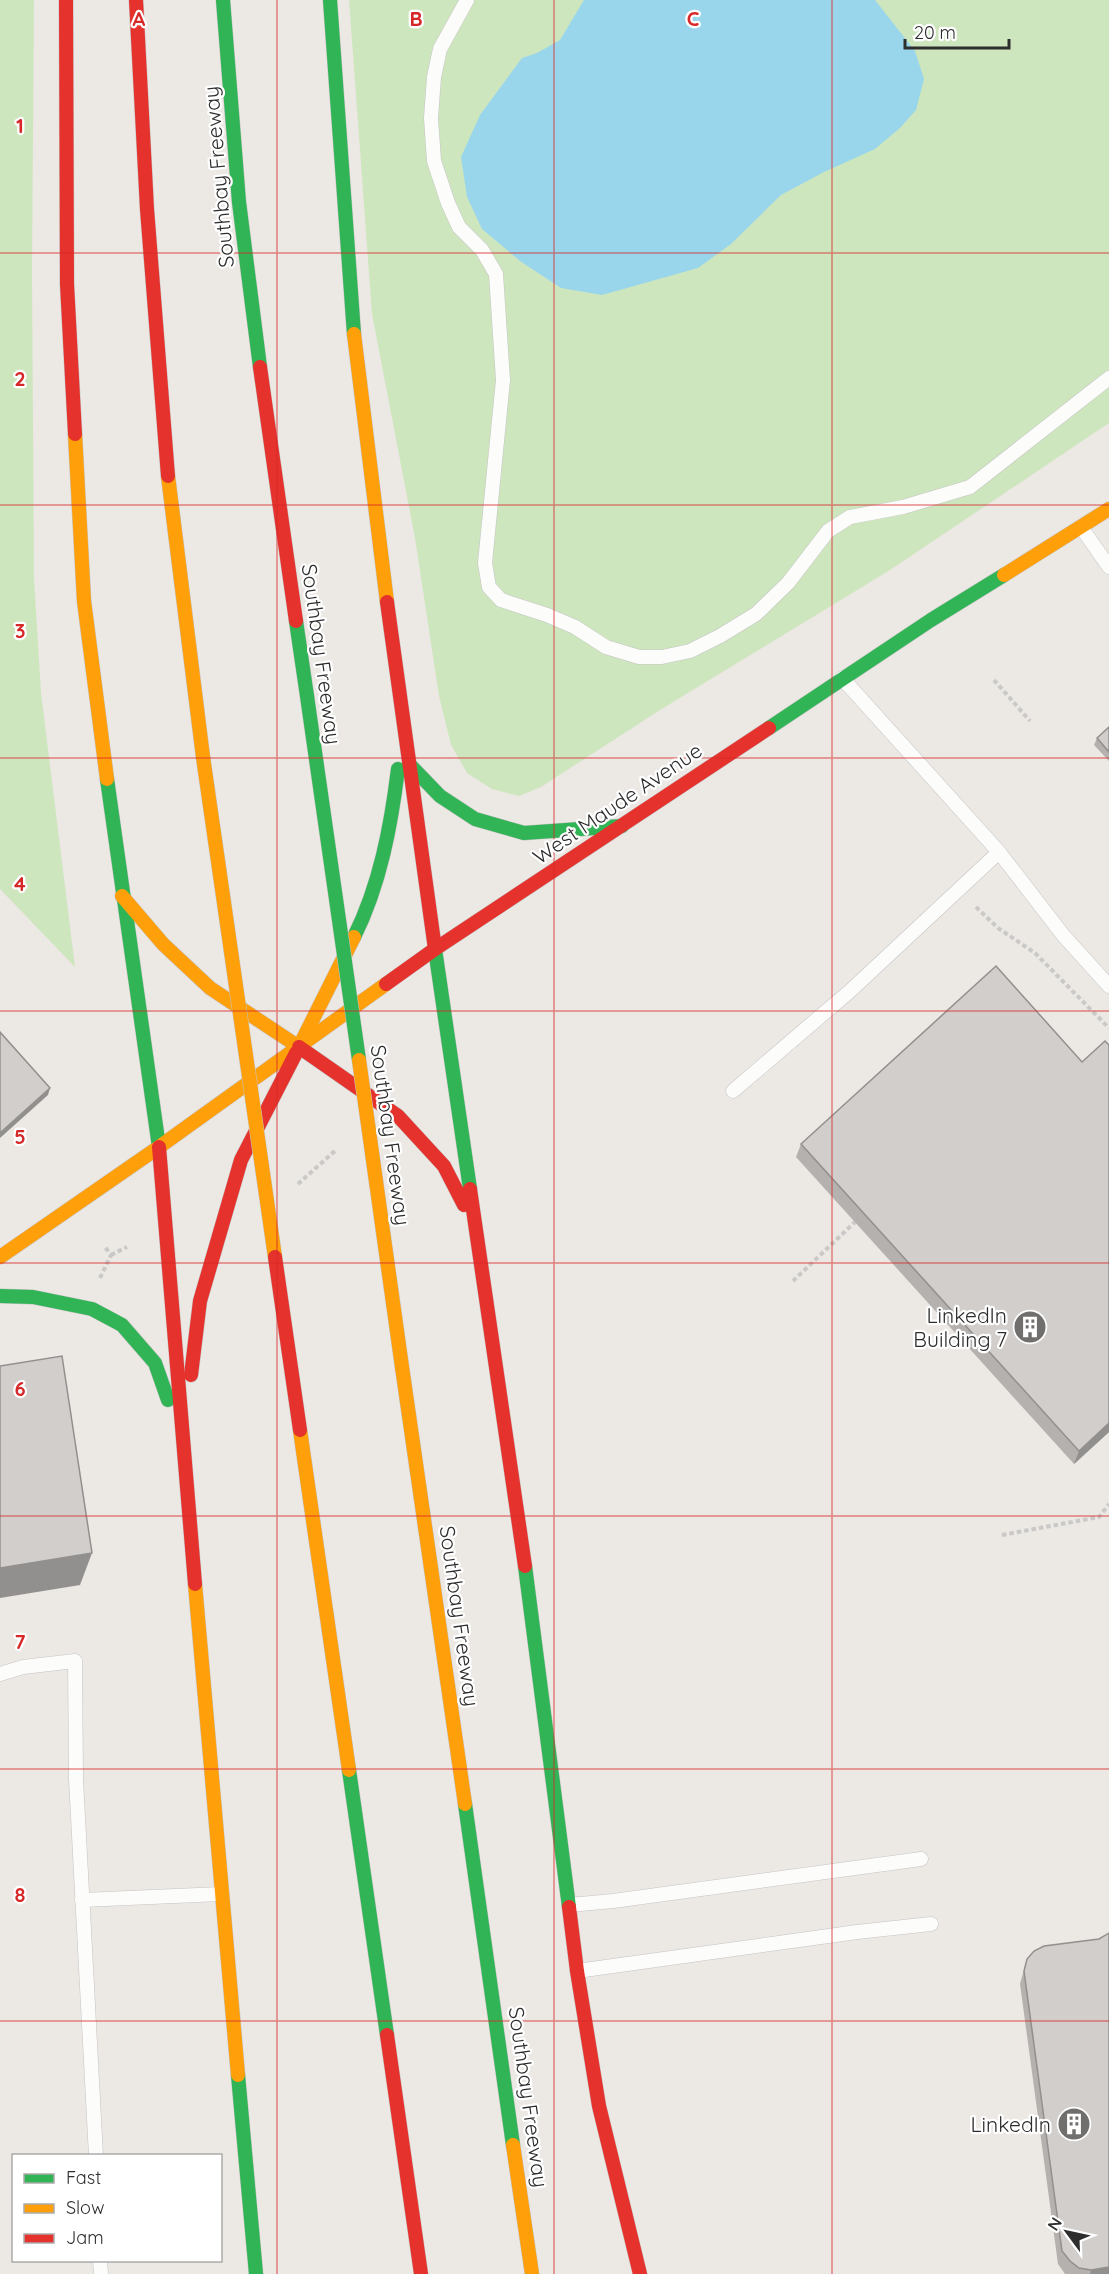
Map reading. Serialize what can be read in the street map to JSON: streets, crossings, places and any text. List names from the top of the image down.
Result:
{
  "streets": {
    "main road": ["Southbay Freeway", "West Maude Avenue"]
  },
  "places": {
    "building": ["LinkedIn Building 7", "LinkedIn"]
  },
  "legend": ["Fast", "Slow", "Jam"],
  "scale_bar": "20 m",
  "north": "top left",
  "grid": {
    "columns": ["A", "B", "C"],
    "rows": [
      "1",
      "2",
      "3",
      "4",
      "5",
      "6",
      "7",
      "8"
    ]
  }
}
